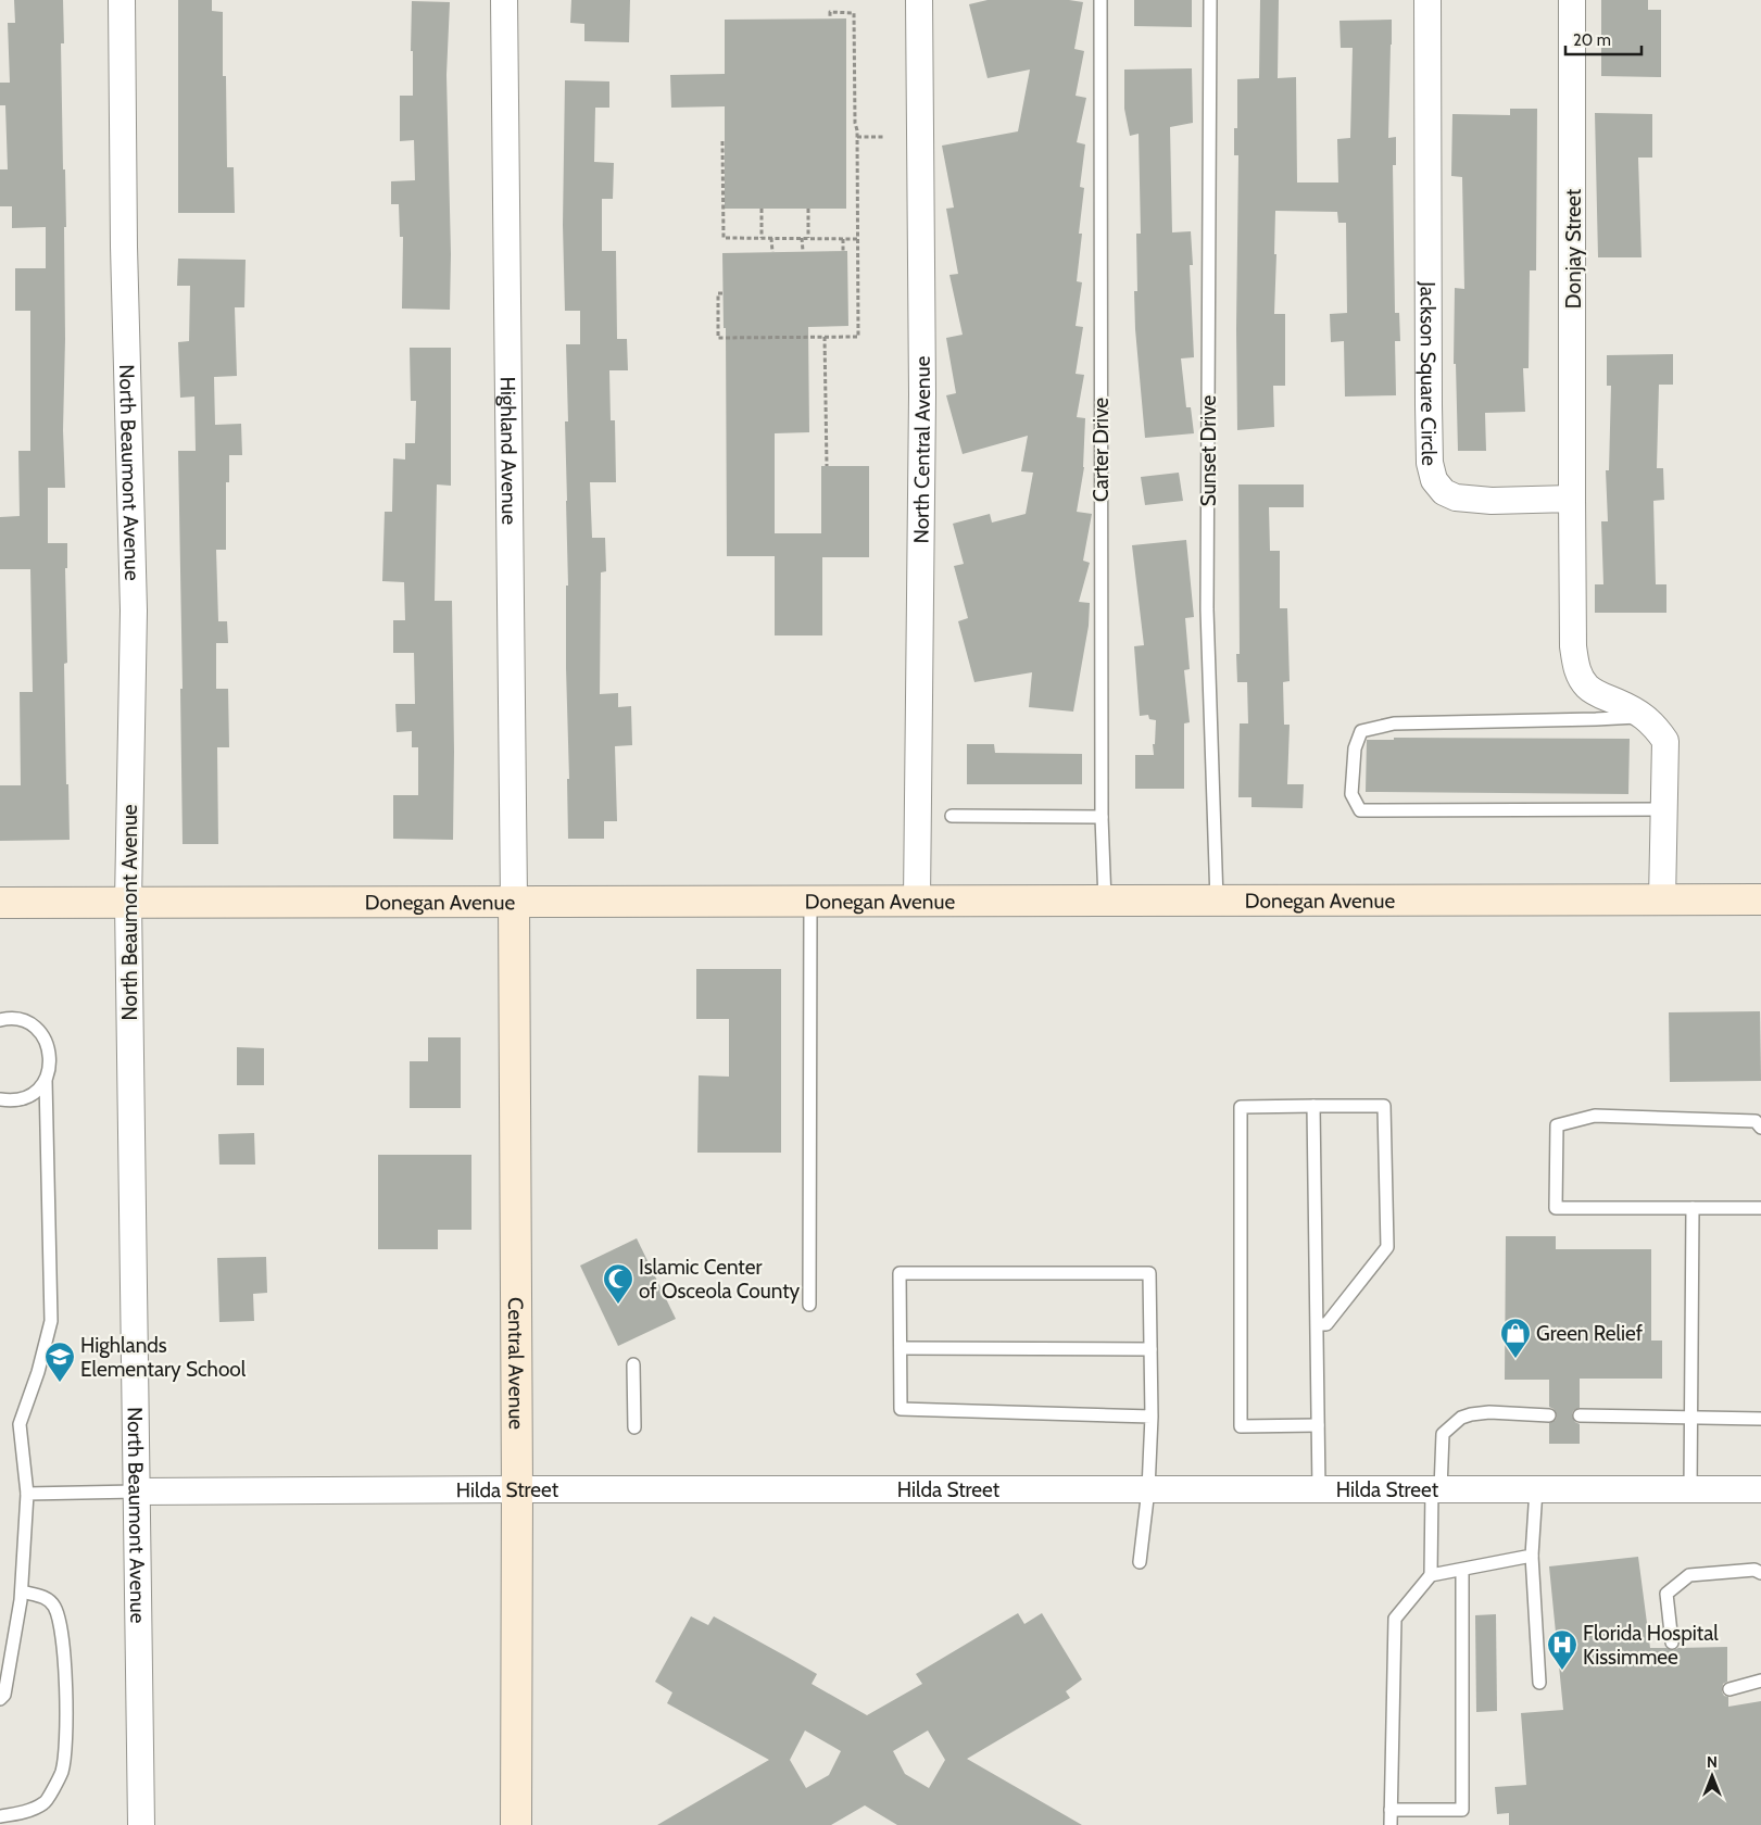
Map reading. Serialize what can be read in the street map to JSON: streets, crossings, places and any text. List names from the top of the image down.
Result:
{
  "streets": {
    "street": [
      "Donjay Street",
      "Jackson Square Circle",
      "North Central Avenue",
      "Highland Avenue",
      "North Beaumont Avenue",
      "Donegan Avenue",
      "Central Avenue",
      "Hilda Street"
    ],
    "lane": ["Carter Drive", "Sunset Drive"]
  },
  "crossings": [
    ["Donjay Street", "Jackson Square Circle"],
    ["North Central Avenue", "Donegan Avenue"],
    ["Carter Drive", "Donegan Avenue"],
    ["Highland Avenue", "Donegan Avenue"],
    ["Highland Avenue", "Central Avenue"],
    ["Sunset Drive", "Donegan Avenue"],
    ["North Beaumont Avenue", "Donegan Avenue"],
    ["North Beaumont Avenue", "Hilda Street"],
    ["Donegan Avenue", "Central Avenue"],
    ["Central Avenue", "Hilda Street"]
  ],
  "places": {
    "mosque": ["Islamic Center of Osceola County"],
    "shop": ["Green Relief"],
    "school or university": ["Highlands Elementary School"],
    "hospital": ["Florida Hospital Kissimmee"]
  },
  "scale_bar": "20 m",
  "north": "top"
}
